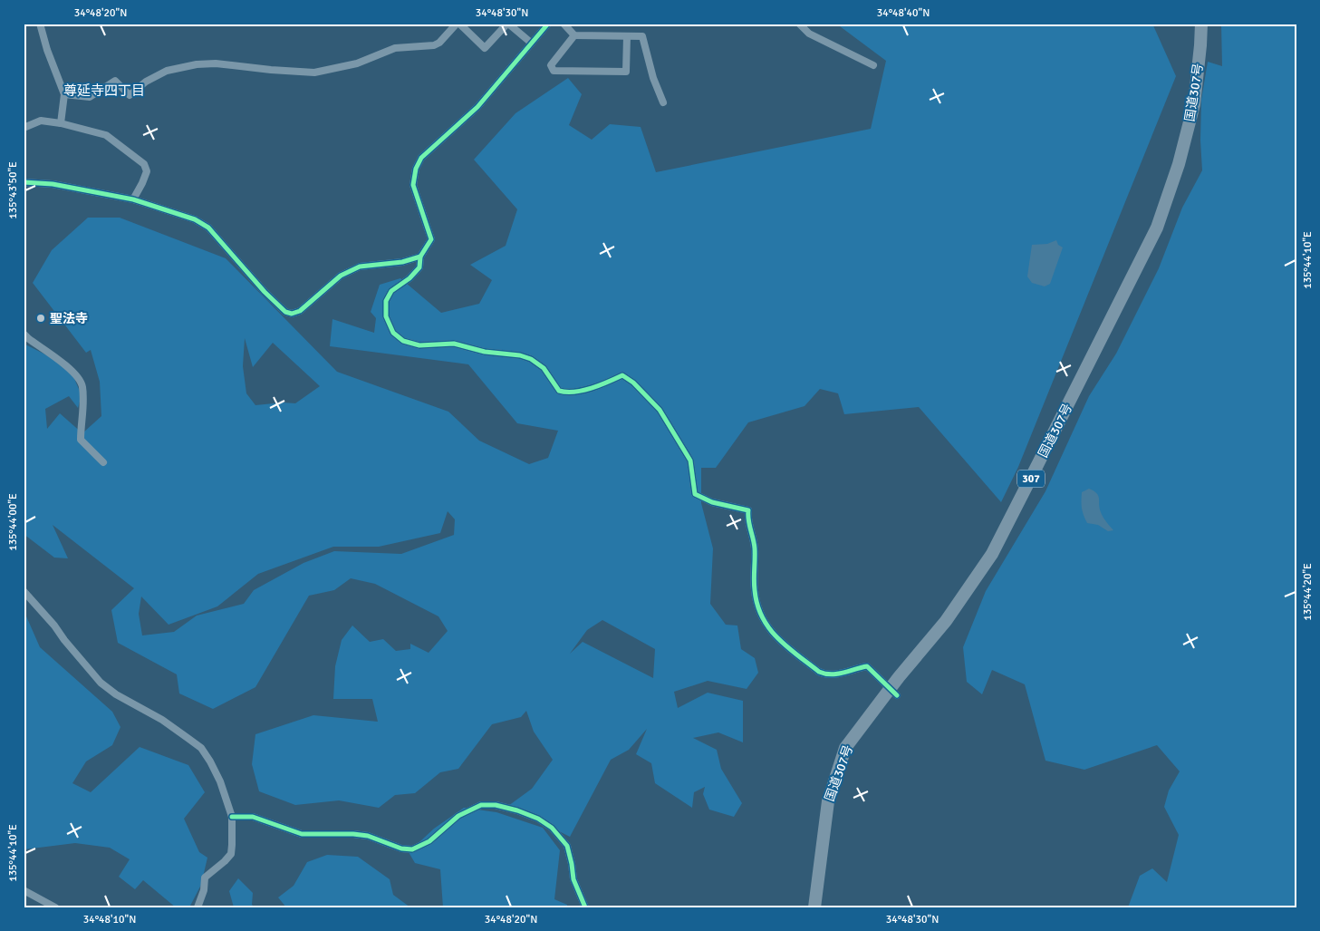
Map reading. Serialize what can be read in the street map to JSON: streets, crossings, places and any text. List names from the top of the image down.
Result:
{
  "streets": {
    "highway": ["国道307号", "307"]
  },
  "districts": ["尊延寺四丁目"],
  "places": ["聖法寺"],
  "coordinates": [
    "34°48'20\"N",
    "34°48'30\"N",
    "34°48'40\"N",
    "135°43'50\"E",
    "135°44'10\"E",
    "135°44'00\"E",
    "135°44'20\"E",
    "34°48'10\"N"
  ]
}
